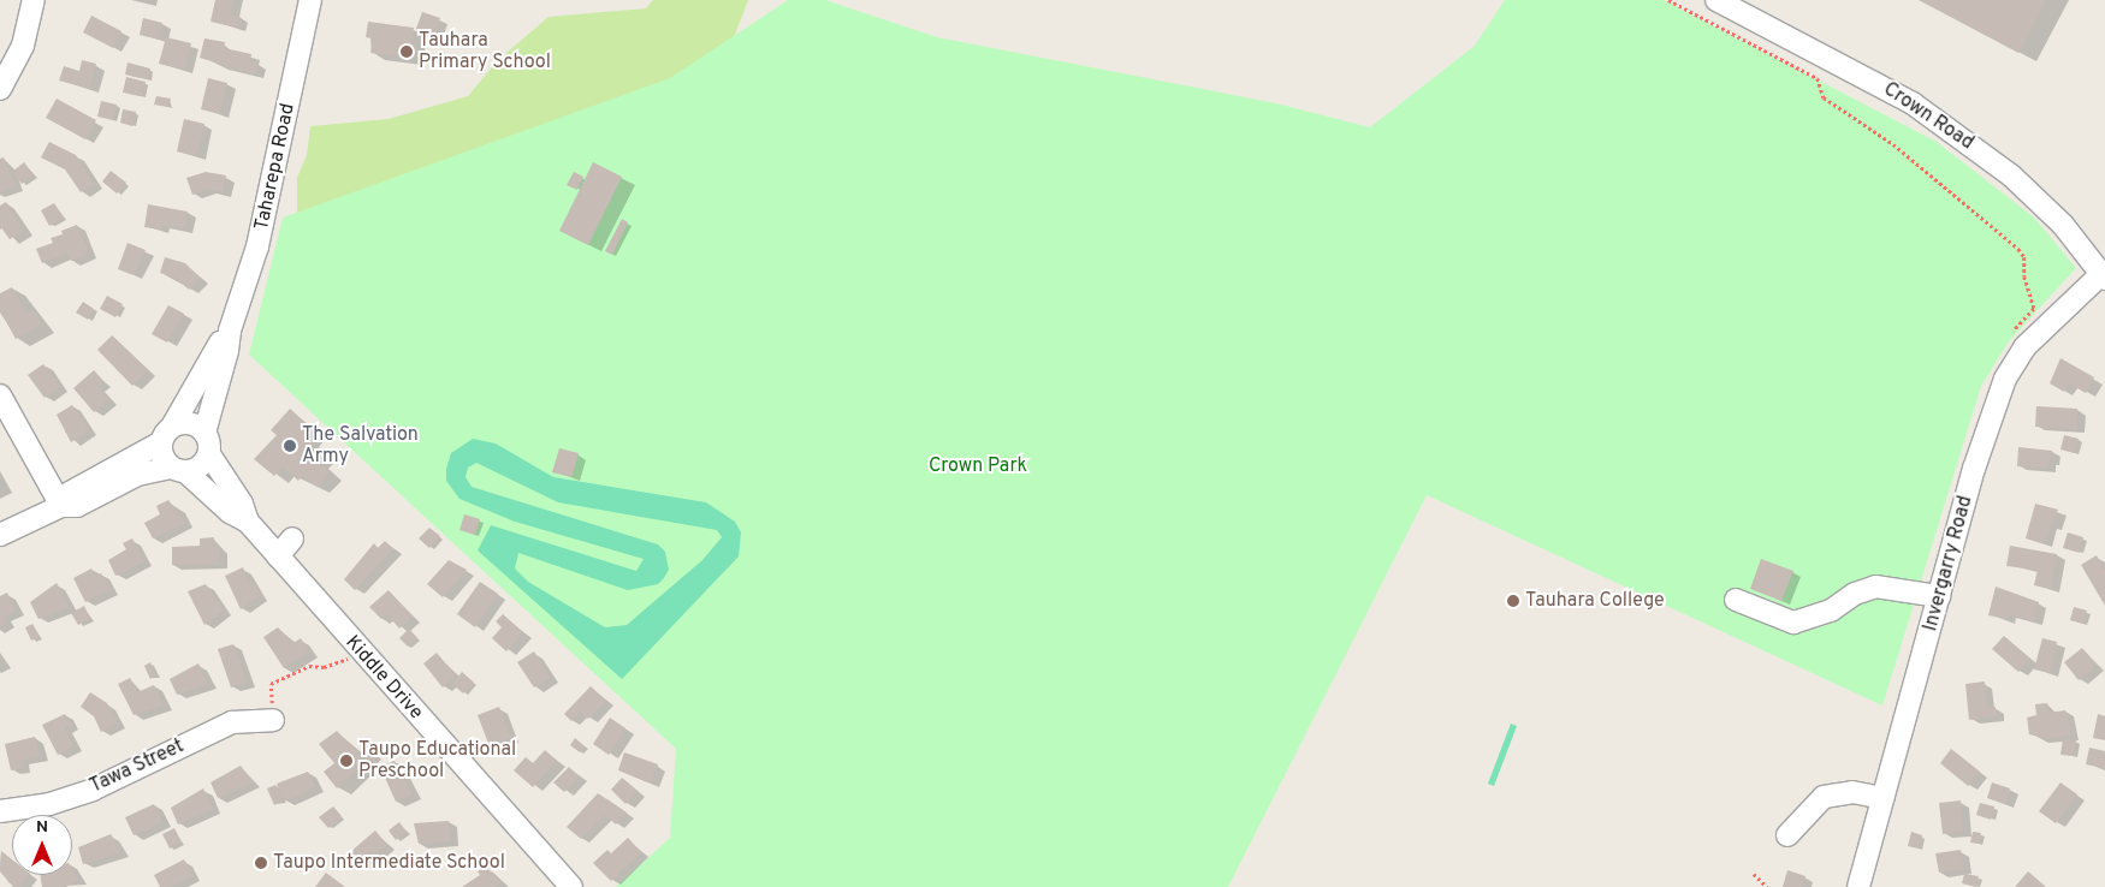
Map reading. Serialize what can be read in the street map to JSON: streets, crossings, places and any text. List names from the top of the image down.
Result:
{
  "streets": {
    "street": [
      "Crown Road",
      "Taharepa Road",
      "Invergarry Road",
      "Kiddle Drive",
      "Tawa Street"
    ]
  },
  "crossings": [
    ["Crown Road", "Invergarry Road"],
    ["Taharepa Road", "Kiddle Drive"]
  ],
  "parks": ["Crown Park"],
  "places": [
    "Tauhara Primary School",
    "The Salvation Army",
    "Tauhara College",
    "Taupo Educational Preschool",
    "Taupo Intermediate School"
  ],
  "north": "top"
}
